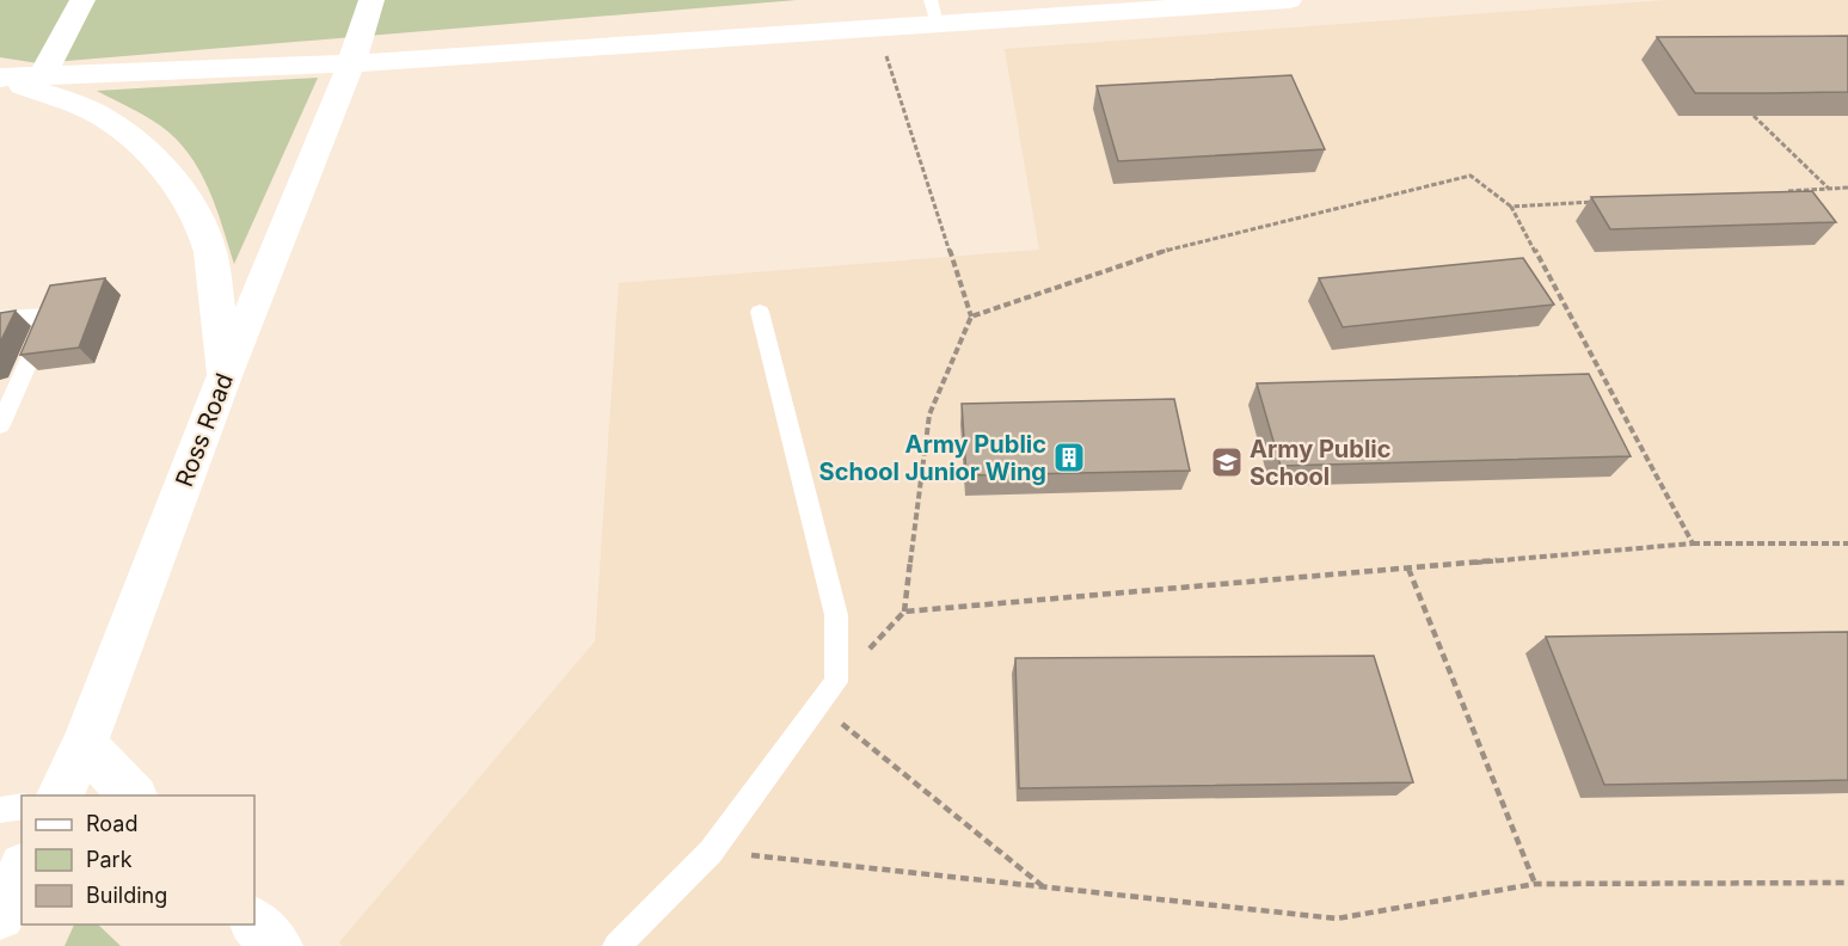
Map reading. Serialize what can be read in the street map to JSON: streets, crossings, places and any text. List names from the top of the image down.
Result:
{
  "streets": {
    "street": ["Ross Road"]
  },
  "places": {
    "building": ["Army Public School Junior Wing"],
    "school or university": ["Army Public School"]
  },
  "legend": ["Road", "Park", "Building"]
}
